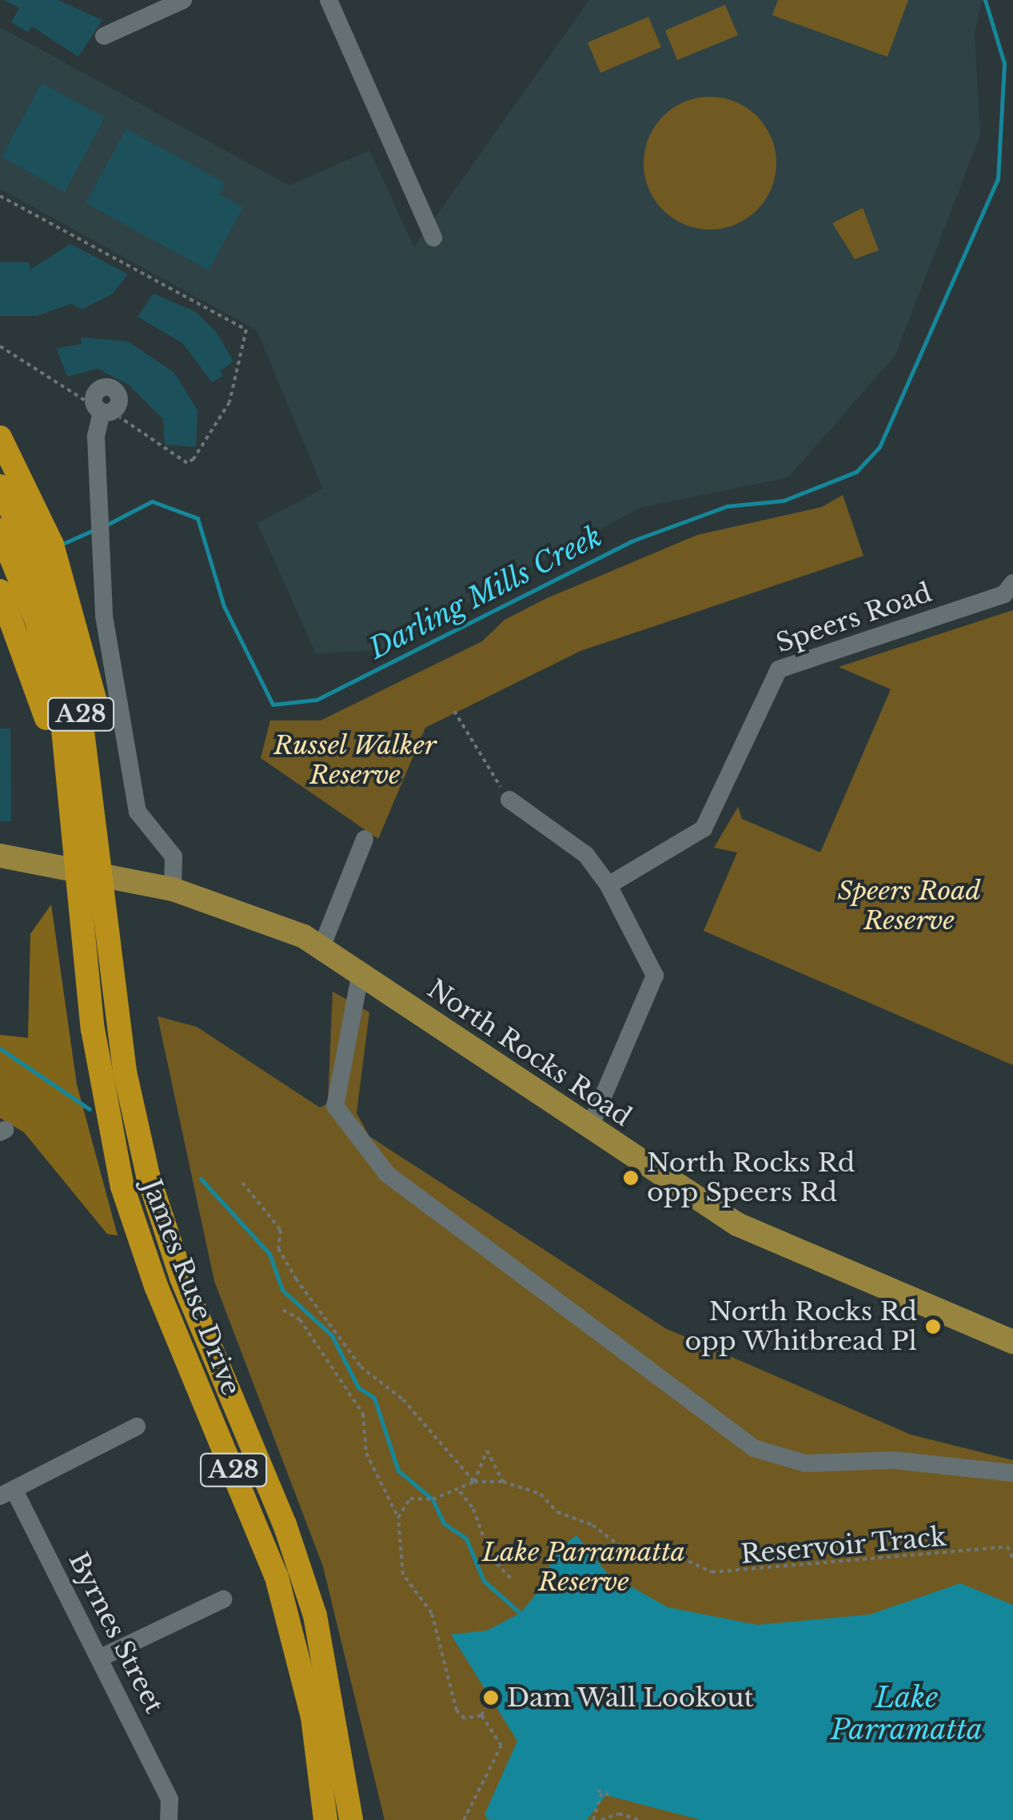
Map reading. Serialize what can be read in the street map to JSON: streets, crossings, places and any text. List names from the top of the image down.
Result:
{
  "streets": {
    "highway": ["A28", "James Ruse Drive"],
    "main road": ["North Rocks Road"],
    "street": ["Speers Road", "Byrnes Street"],
    "path": ["Reservoir Track"]
  },
  "crossings": [
    ["A28", "James Ruse Drive"]
  ],
  "water": ["Darling Mills Creek", "Lake Parramatta"],
  "parks": ["Russel Walker Reserve", "Speers Road Reserve", "Lake Parramatta Reserve"],
  "places": ["North Rocks Rd opp Speers Rd", "North Rocks Rd opp Whitbread Pl", "Dam Wall Lookout"]
}
